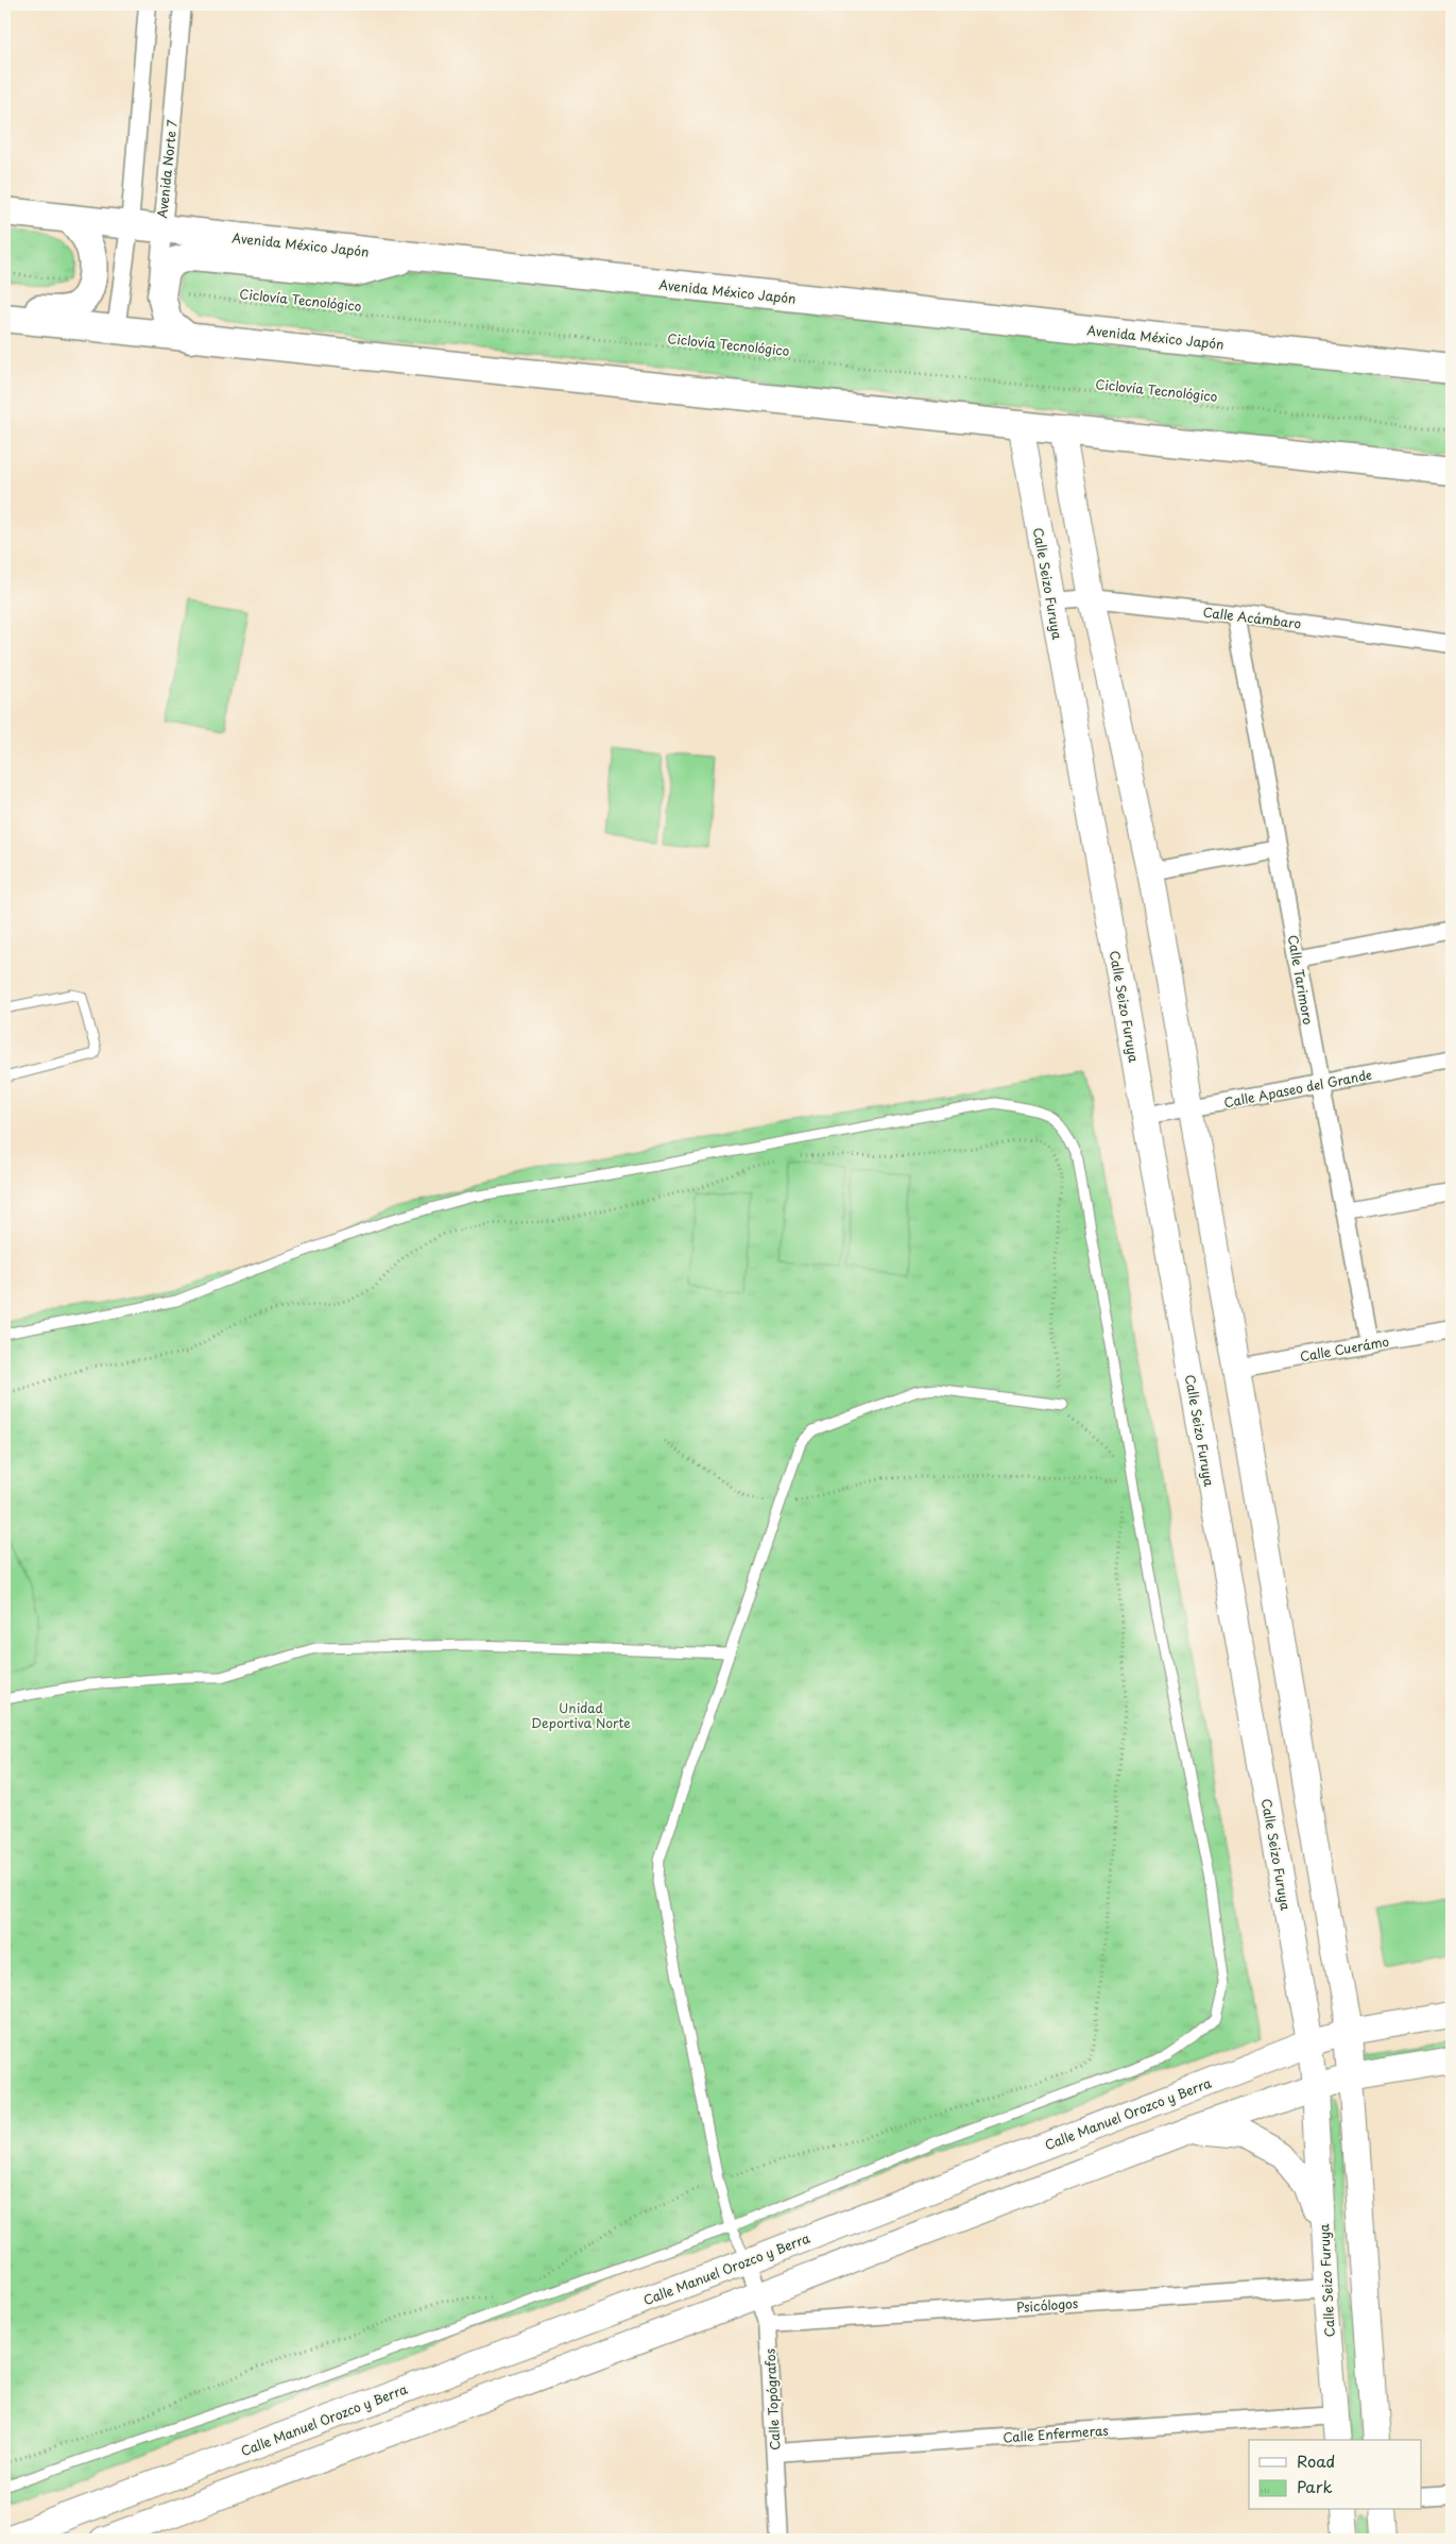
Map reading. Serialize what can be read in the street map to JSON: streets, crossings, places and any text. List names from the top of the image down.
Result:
{
  "streets": {
    "main road": ["Avenida México Japón"],
    "street": [
      "Avenida Norte 7",
      "Calle Seizo Furuya",
      "Calle Acámbaro",
      "Calle Tarimoro",
      "Calle Apaseo del Grande",
      "Calle Cuerámo",
      "Calle Manuel Orozco y Berra",
      "Psicólogos",
      "Calle Topógrafos",
      "Calle Enfermeras"
    ],
    "path": ["Ciclovía Tecnológico"]
  },
  "crossings": [
    ["Avenida Norte 7", "Avenida México Japón"],
    ["Calle Seizo Furuya", "Calle Acámbaro"],
    ["Calle Seizo Furuya", "Calle Apaseo del Grande"],
    ["Calle Seizo Furuya", "Calle Manuel Orozco y Berra"],
    ["Calle Seizo Furuya", "Psicólogos"],
    ["Calle Seizo Furuya", "Calle Enfermeras"],
    ["Calle Acámbaro", "Calle Tarimoro"],
    ["Calle Tarimoro", "Calle Apaseo del Grande"],
    ["Calle Tarimoro", "Calle Cuerámo"],
    ["Calle Manuel Orozco y Berra", "Calle Topógrafos"],
    ["Psicólogos", "Calle Topógrafos"],
    ["Calle Topógrafos", "Calle Enfermeras"]
  ],
  "parks": ["Unidad Deportiva Norte"],
  "legend": ["Road", "Park"]
}
